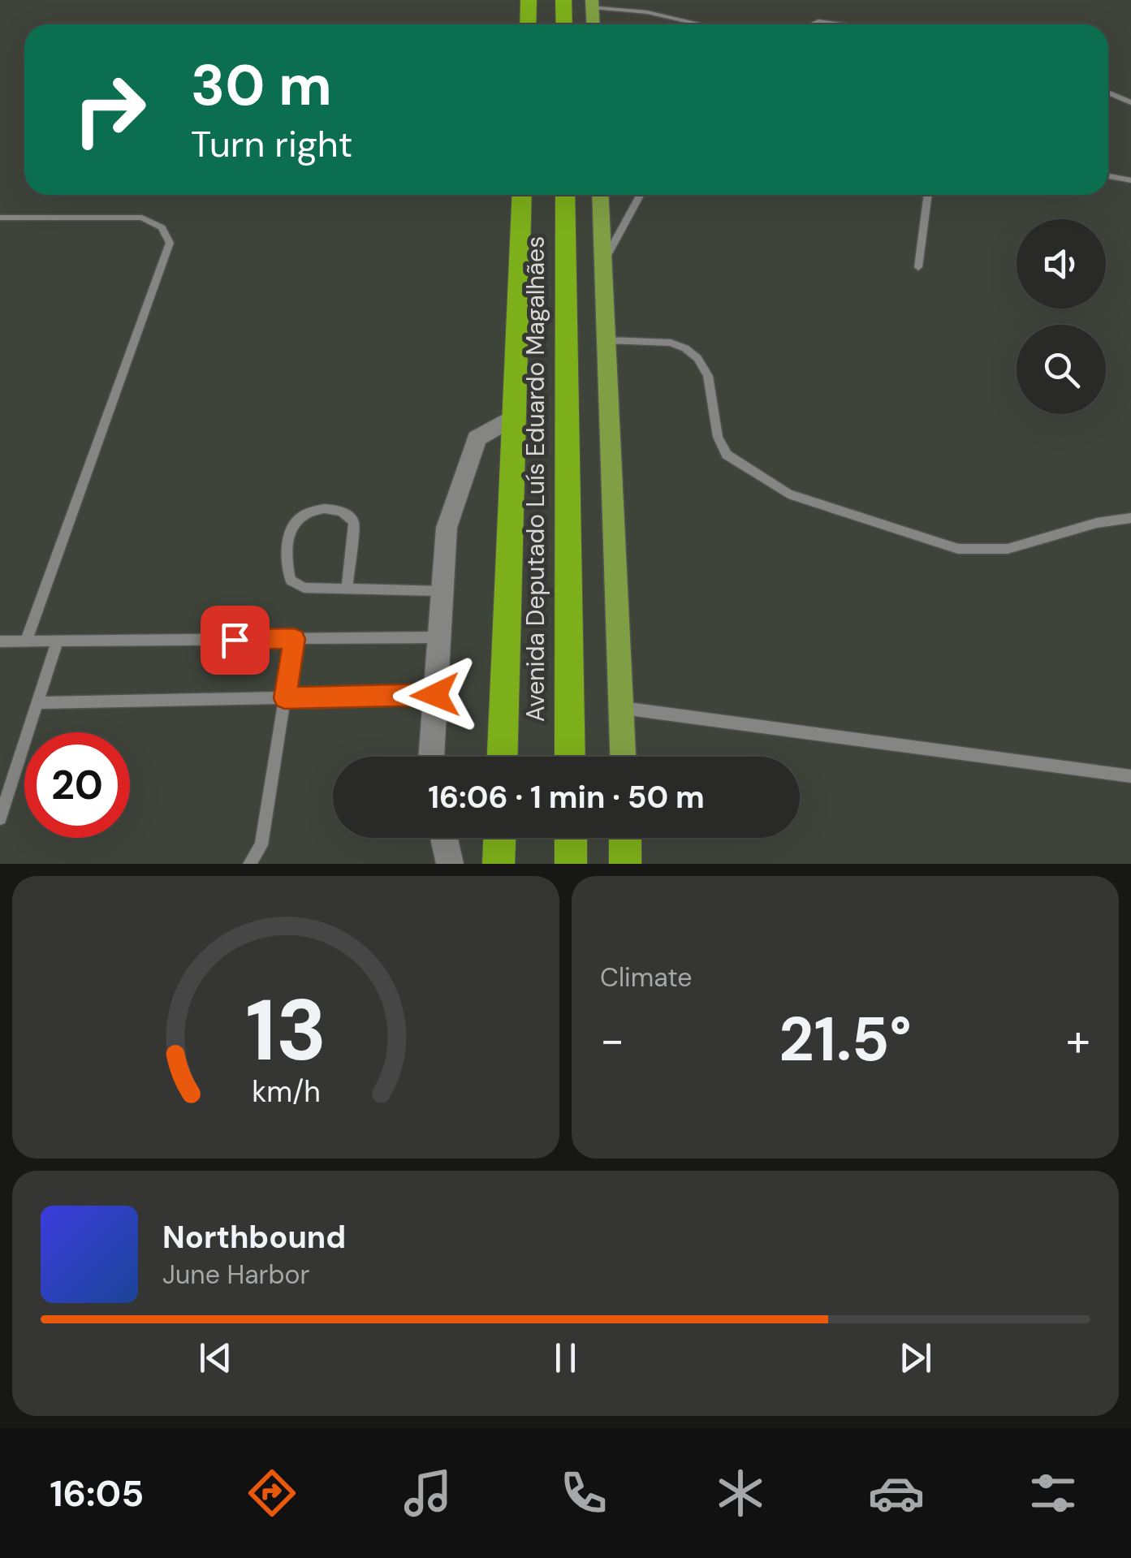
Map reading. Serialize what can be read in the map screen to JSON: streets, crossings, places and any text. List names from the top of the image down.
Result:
{
  "streets": {
    "highway": ["Avenida Deputado Luís Eduardo Magalhães"]
  },
  "page": {
    "turn": ["30 m", "Turn right"],
    "limit": "20",
    "trip": "16:06 · 1 min · 50 m",
    "tile": "Climate",
    "heat": ["−", "21.5°", "+"],
    "song": ["Northbound", "June Harbor"],
    "tabs": "16:05",
    "gauge": ["13", "km/h"]
  }
}
